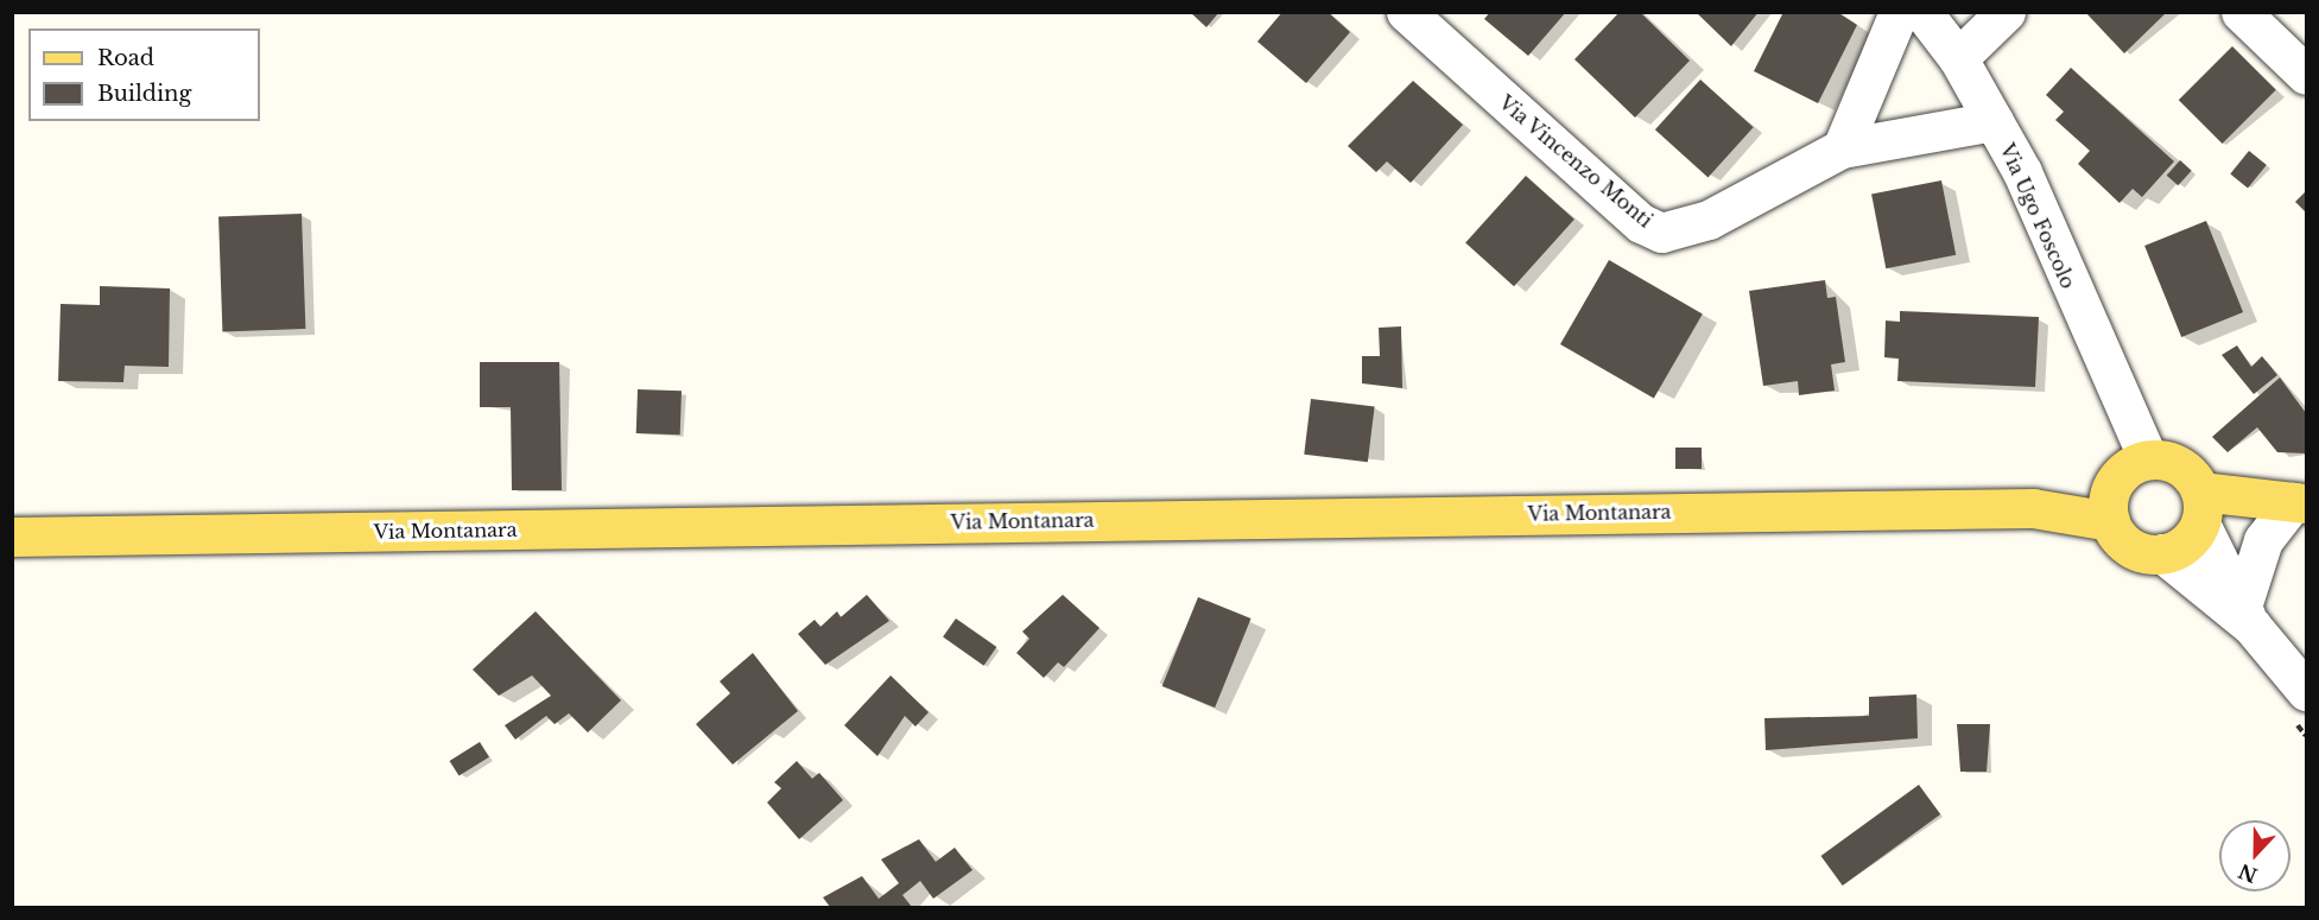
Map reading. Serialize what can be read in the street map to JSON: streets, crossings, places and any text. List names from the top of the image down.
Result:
{
  "streets": {
    "main road": ["Via Montanara"],
    "street": ["Via Vincenzo Monti", "Via Ugo Foscolo"]
  },
  "crossings": [
    ["Via Vincenzo Monti", "Via Ugo Foscolo"],
    ["Via Ugo Foscolo", "Via Montanara"]
  ],
  "legend": ["Road", "Building"],
  "north": "bottom"
}
